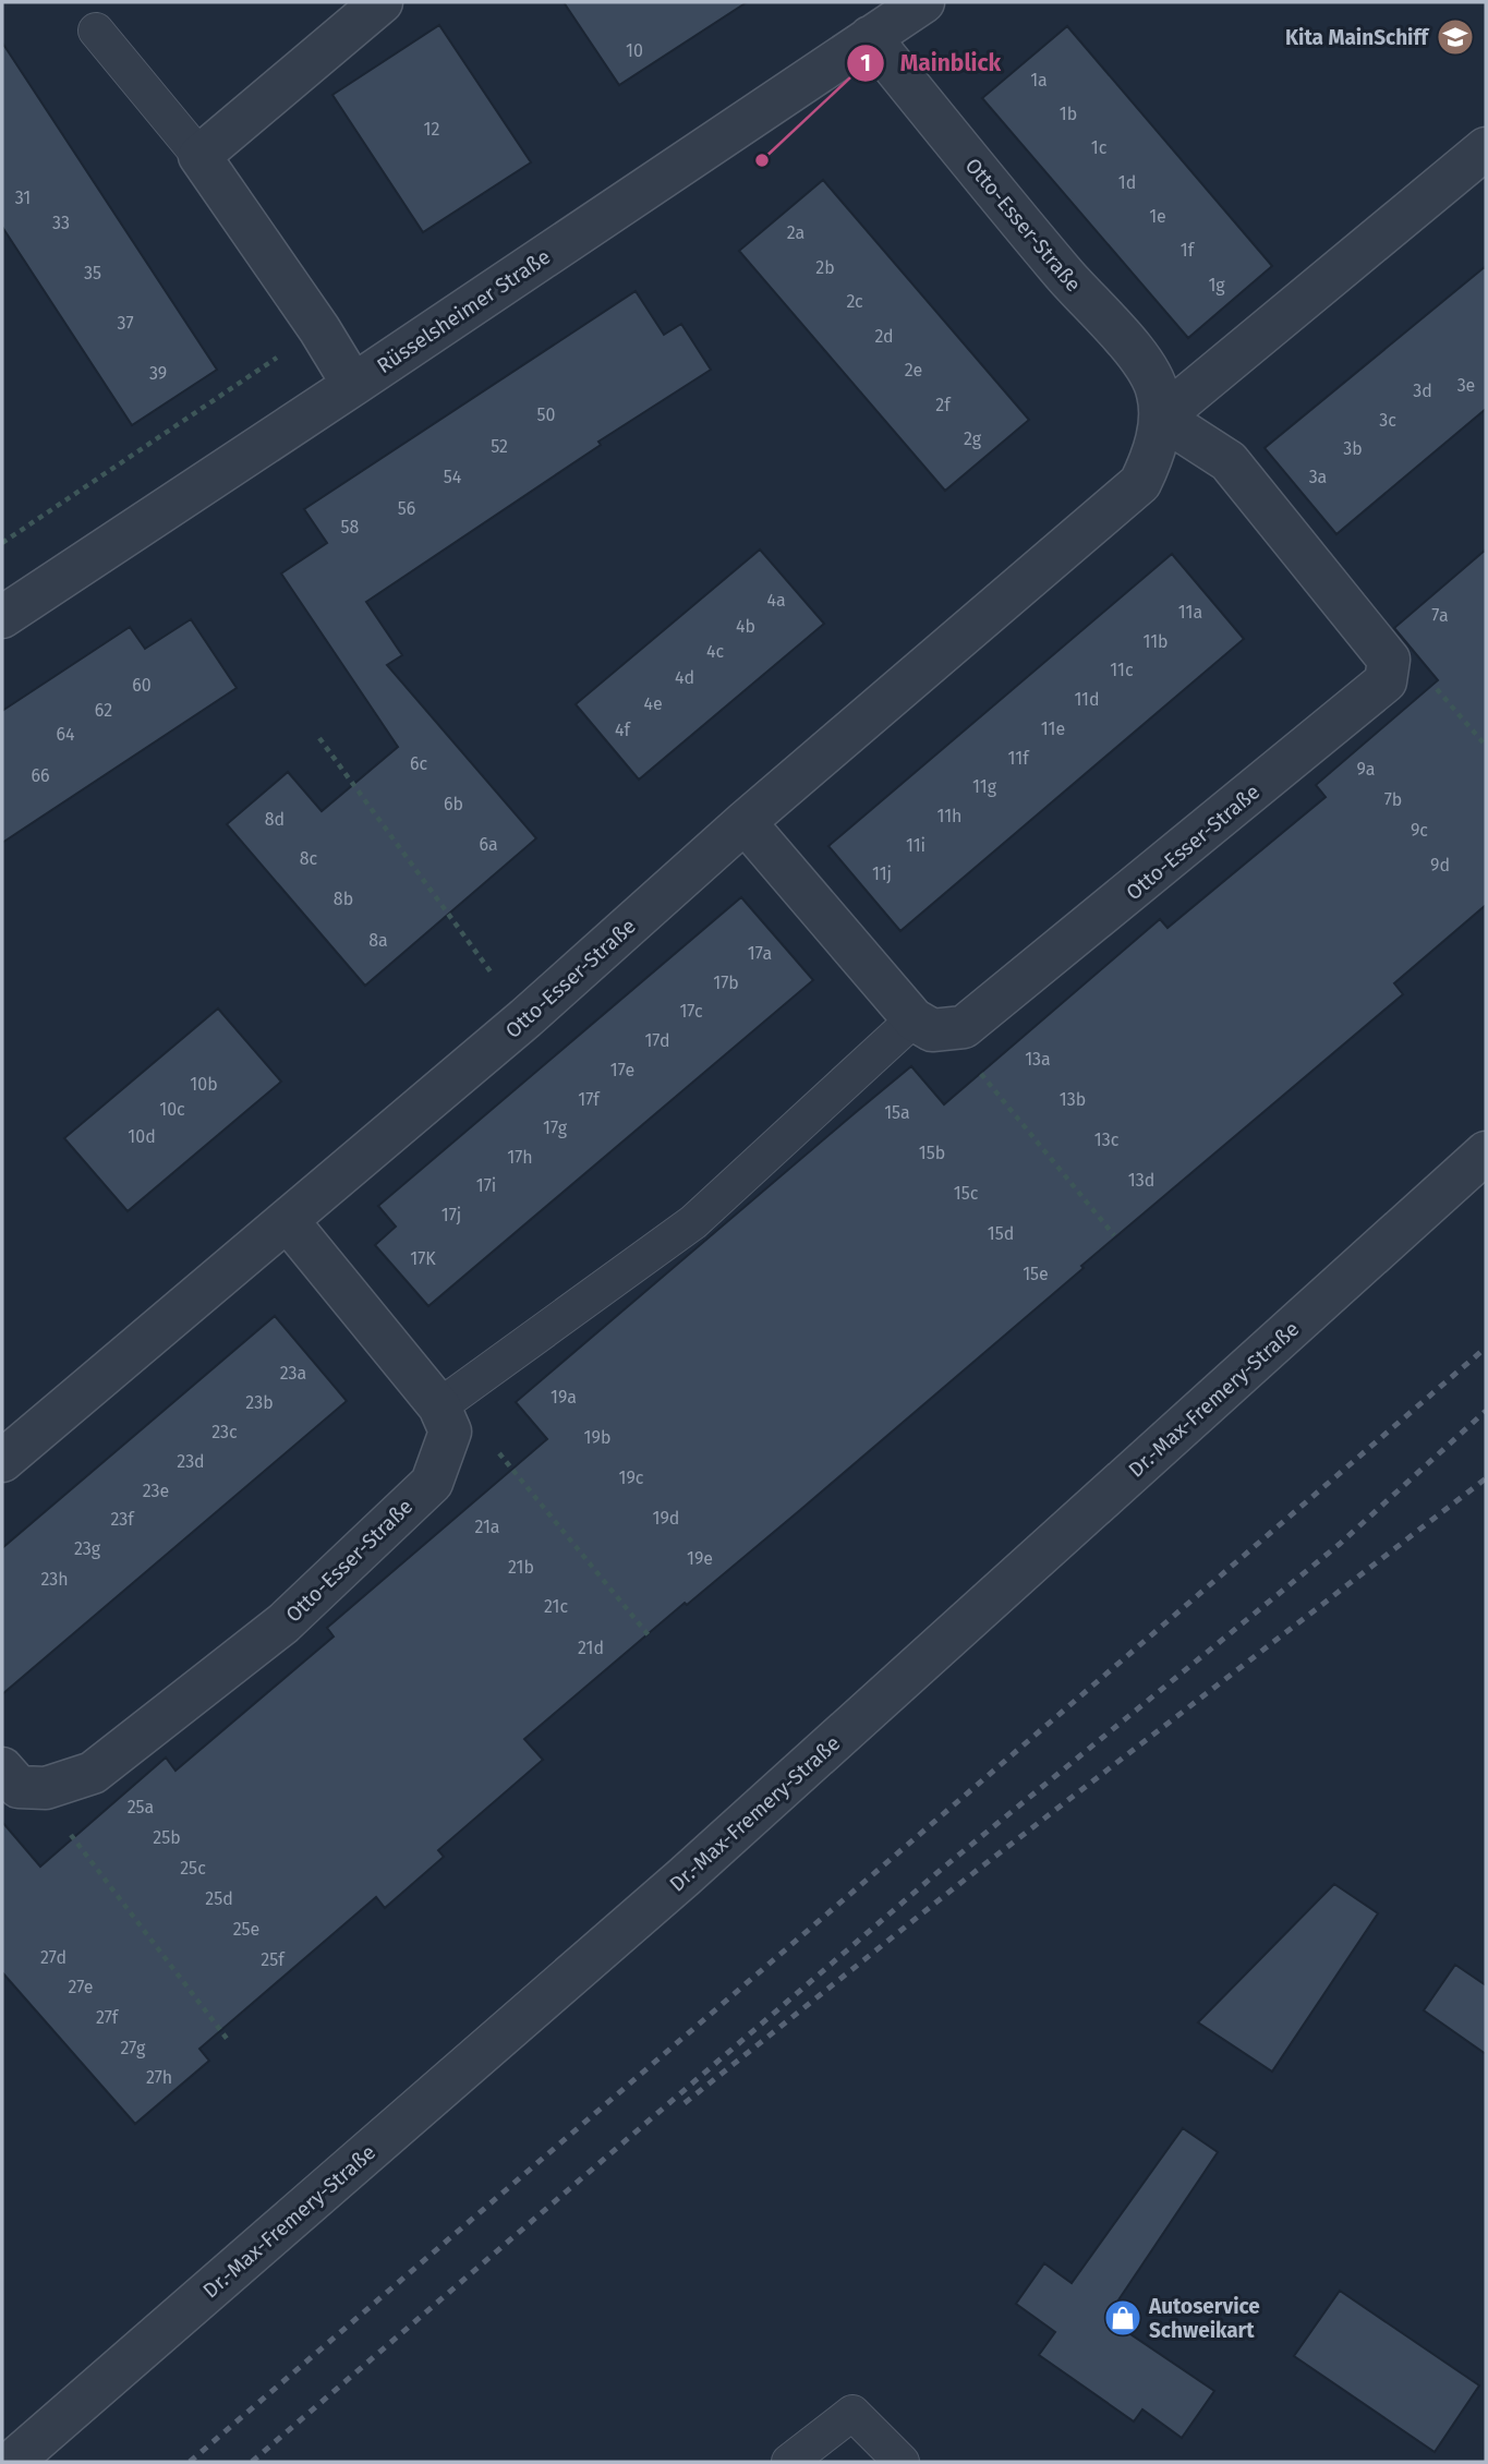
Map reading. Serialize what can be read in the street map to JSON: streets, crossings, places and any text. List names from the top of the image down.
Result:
{
  "streets": {
    "street": ["Otto-Esser-Straße", "Rüsselsheimer Straße", "Dr.-Max-Fremery-Straße"]
  },
  "crossings": [
    ["Otto-Esser-Straße", "Rüsselsheimer Straße"]
  ],
  "places": {
    "school or university": ["Kita MainSchiff"],
    "other": ["Mainblick"],
    "shop": ["Autoservice Schweikart"]
  },
  "house_numbers": [
    "10",
    "1a",
    "1b",
    "12",
    "1c",
    "1d",
    "31",
    "1e",
    "33",
    "2a",
    "1f",
    "2b",
    "35",
    "1g",
    "2c",
    "37",
    "2d",
    "2e",
    "39",
    "3e",
    "3d",
    "2f",
    "50",
    "3c",
    "2g",
    "52",
    "3b",
    "54",
    "3a",
    "56",
    "58",
    "4a",
    "11a",
    "7a",
    "4b",
    "11b",
    "4c",
    "11c",
    "4d",
    "60",
    "11d",
    "4e",
    "62",
    "11e",
    "4f",
    "64",
    "11f",
    "6c",
    "9a",
    "66",
    "11g",
    "7b",
    "6b",
    "11h",
    "8d",
    "9c",
    "6a",
    "11i",
    "8c",
    "9d",
    "11j",
    "8b",
    "8a",
    "17a",
    "17b",
    "17c",
    "17d",
    "13a",
    "17e",
    "10b",
    "17f",
    "13b",
    "10c",
    "15a",
    "17g",
    "10d",
    "13c",
    "15b",
    "17h",
    "13d",
    "17i",
    "15c",
    "17j",
    "15d",
    "17K",
    "15e",
    "23a",
    "19a",
    "23b",
    "23c",
    "19b",
    "23d",
    "19c",
    "23e",
    "19d",
    "23f",
    "21a",
    "23g",
    "19e",
    "21b",
    "23h",
    "21c",
    "21d",
    "25a",
    "25b",
    "25c",
    "25d",
    "25e",
    "27d",
    "25f",
    "27e",
    "27f",
    "27g",
    "27h"
  ]
}
